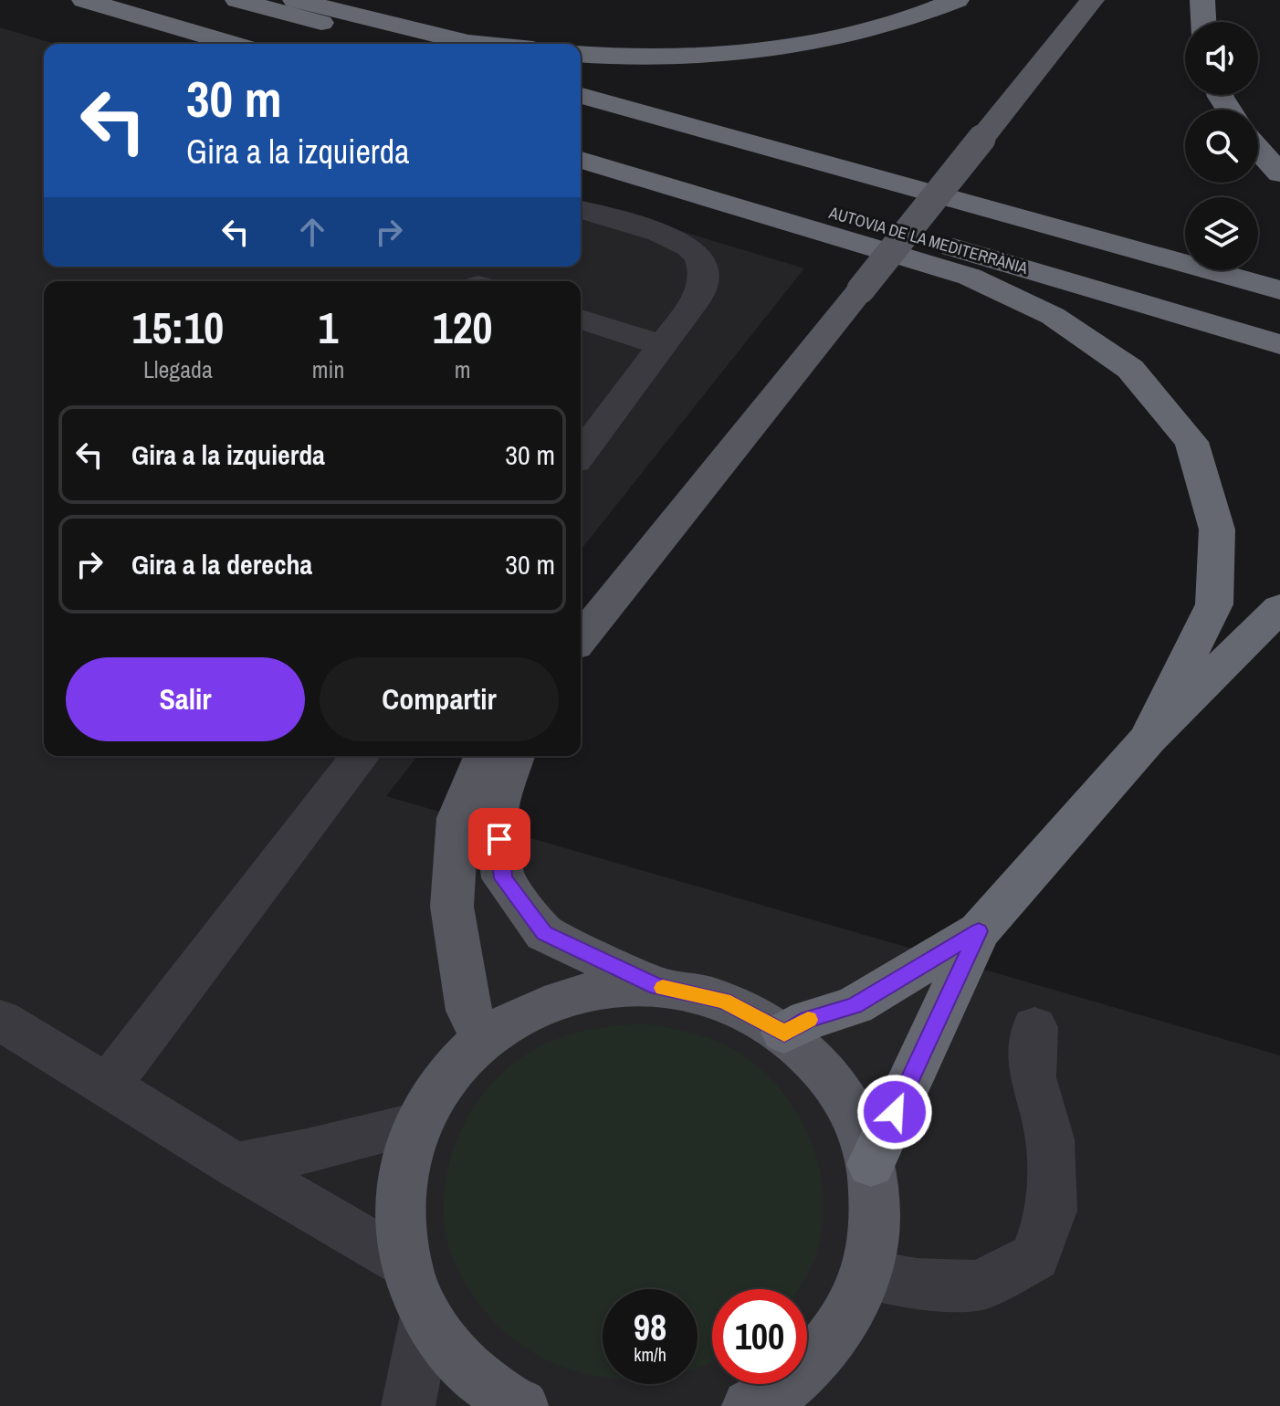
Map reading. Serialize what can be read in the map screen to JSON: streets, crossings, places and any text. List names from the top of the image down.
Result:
{
  "streets": {
    "highway": ["AUTOVIA DE LA MEDITERRÀNIA"]
  },
  "page": {
    "turn": ["30 m", "Gira a la izquierda"],
    "eta": [
      "15:10",
      "Llegada",
      "1",
      "min",
      "120",
      "m"
    ],
    "list": [
      {
        "name": "Gira a la izquierda",
        "value": "30 m"
      },
      {
        "name": "Gira a la derecha",
        "value": "30 m"
      }
    ],
    "buttons": ["Salir", "Compartir"],
    "speed": "98 km/h",
    "limit": "100"
  }
}
